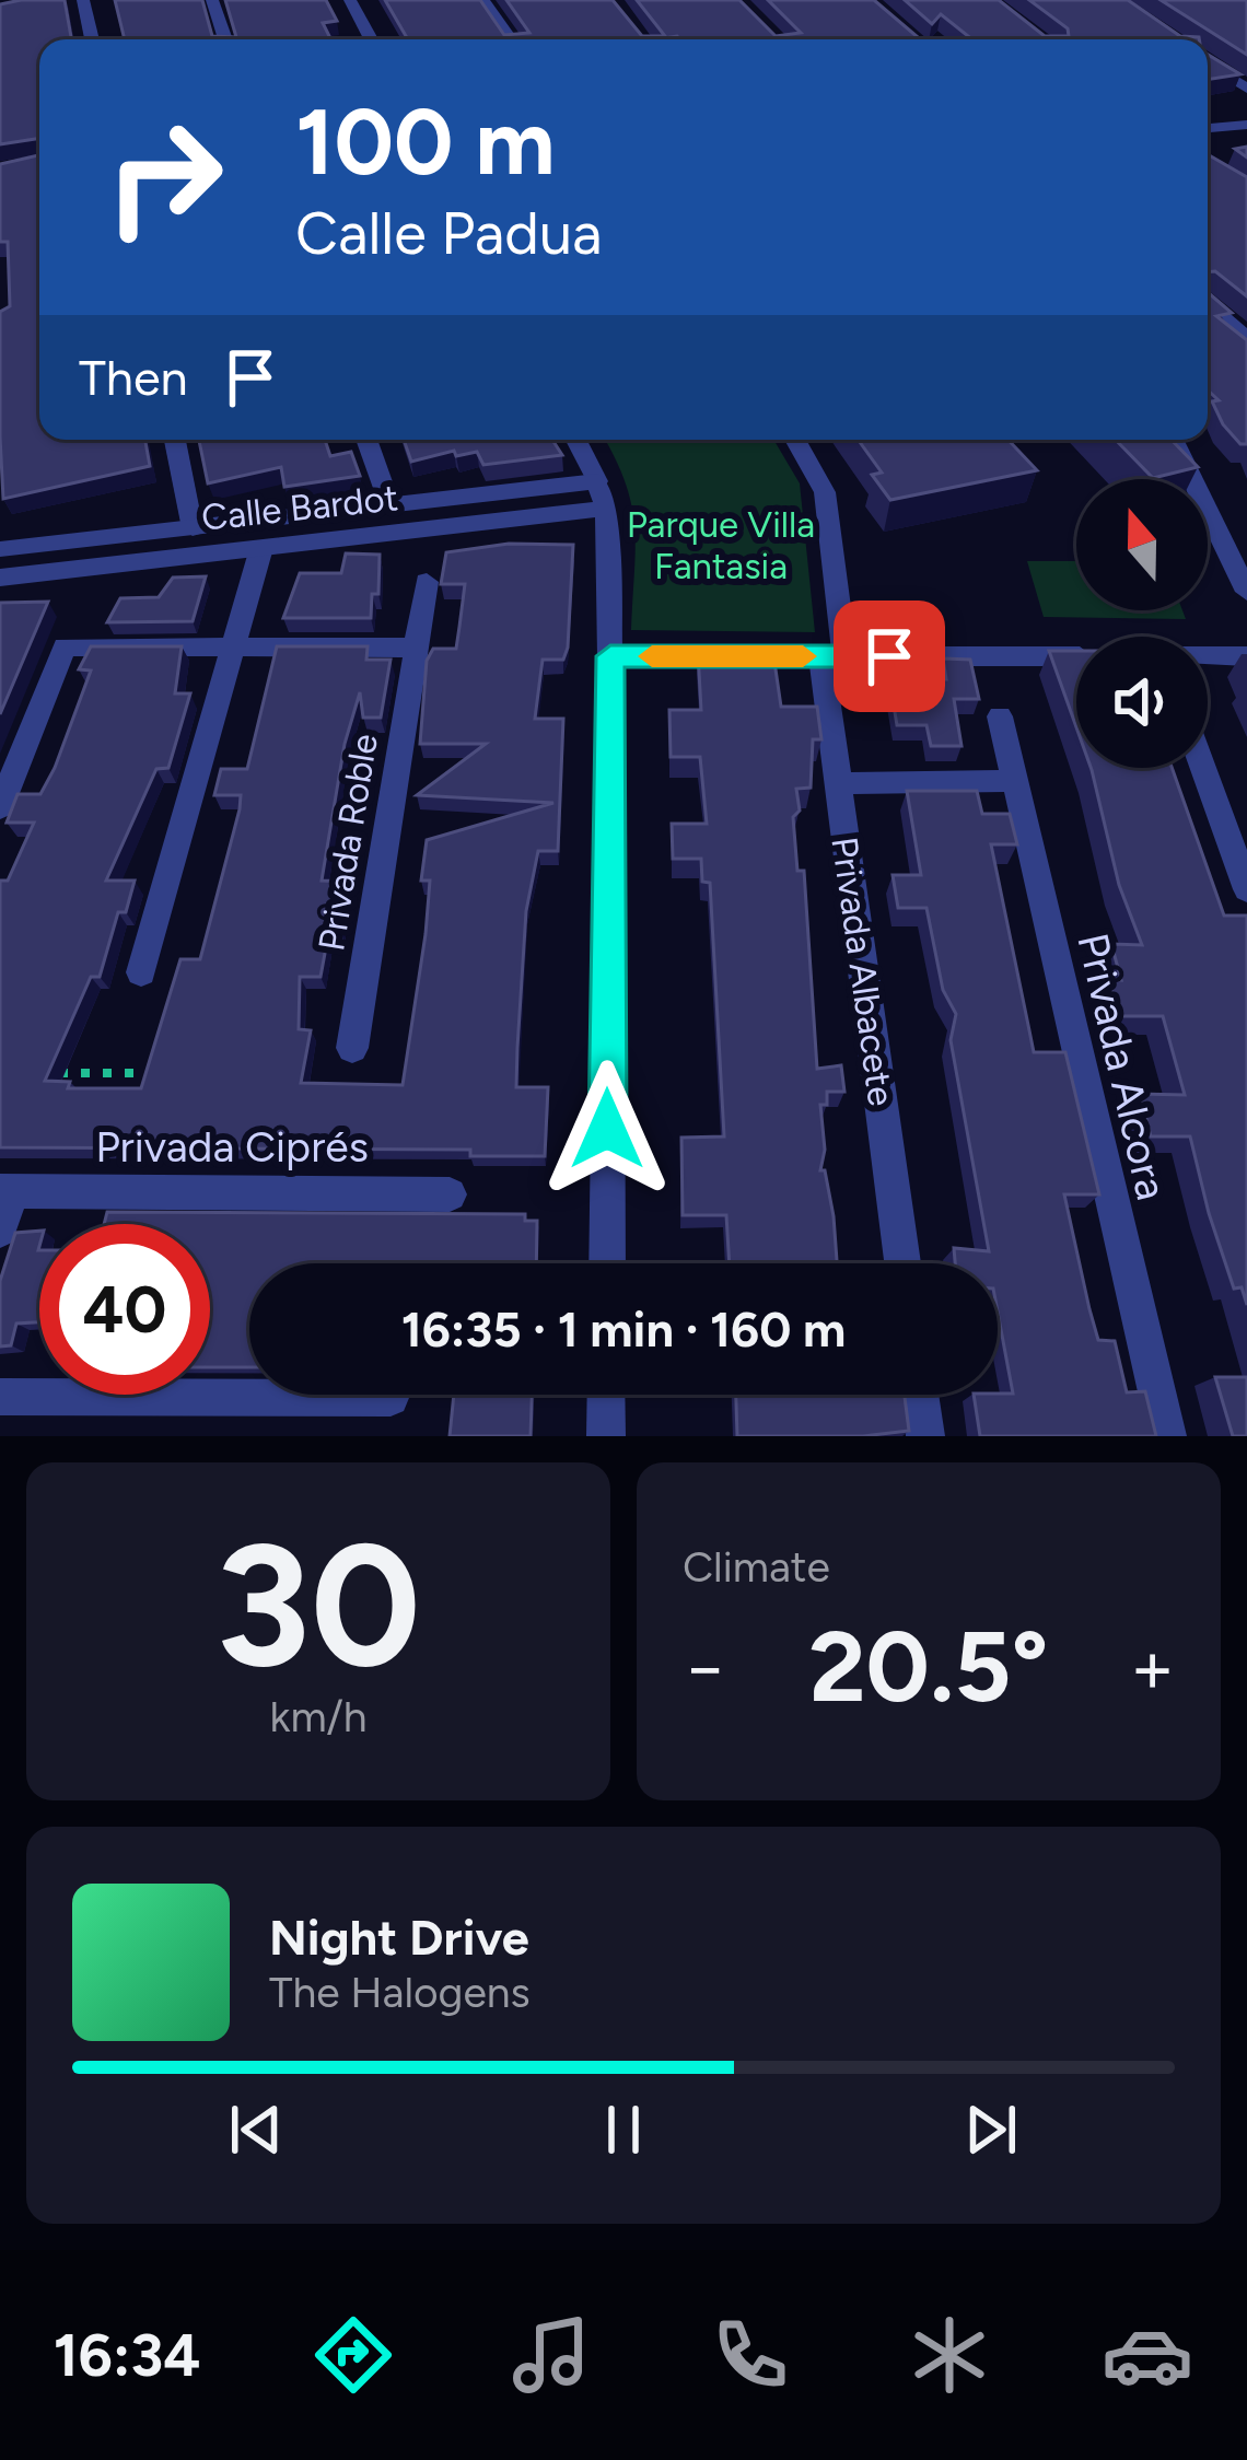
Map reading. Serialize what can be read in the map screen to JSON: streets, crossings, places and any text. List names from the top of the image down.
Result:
{
  "streets": {
    "street": [
      "Calle Bardot",
      "Privada Roble",
      "Privada Albacete",
      "Privada Alcora",
      "Privada Ciprés"
    ]
  },
  "parks": ["Parque Villa Fantasia"],
  "north": "top",
  "page": {
    "turn": ["100 m", "Calle Padua"],
    "then": "Then",
    "limit": "40",
    "trip": "16:35 · 1 min · 160 m",
    "tile": [
      ["30", "km/h"],
      "Climate"
    ],
    "heat": ["−", "20.5°", "+"],
    "song": ["Night Drive", "The Halogens"],
    "tabs": "16:34"
  }
}
